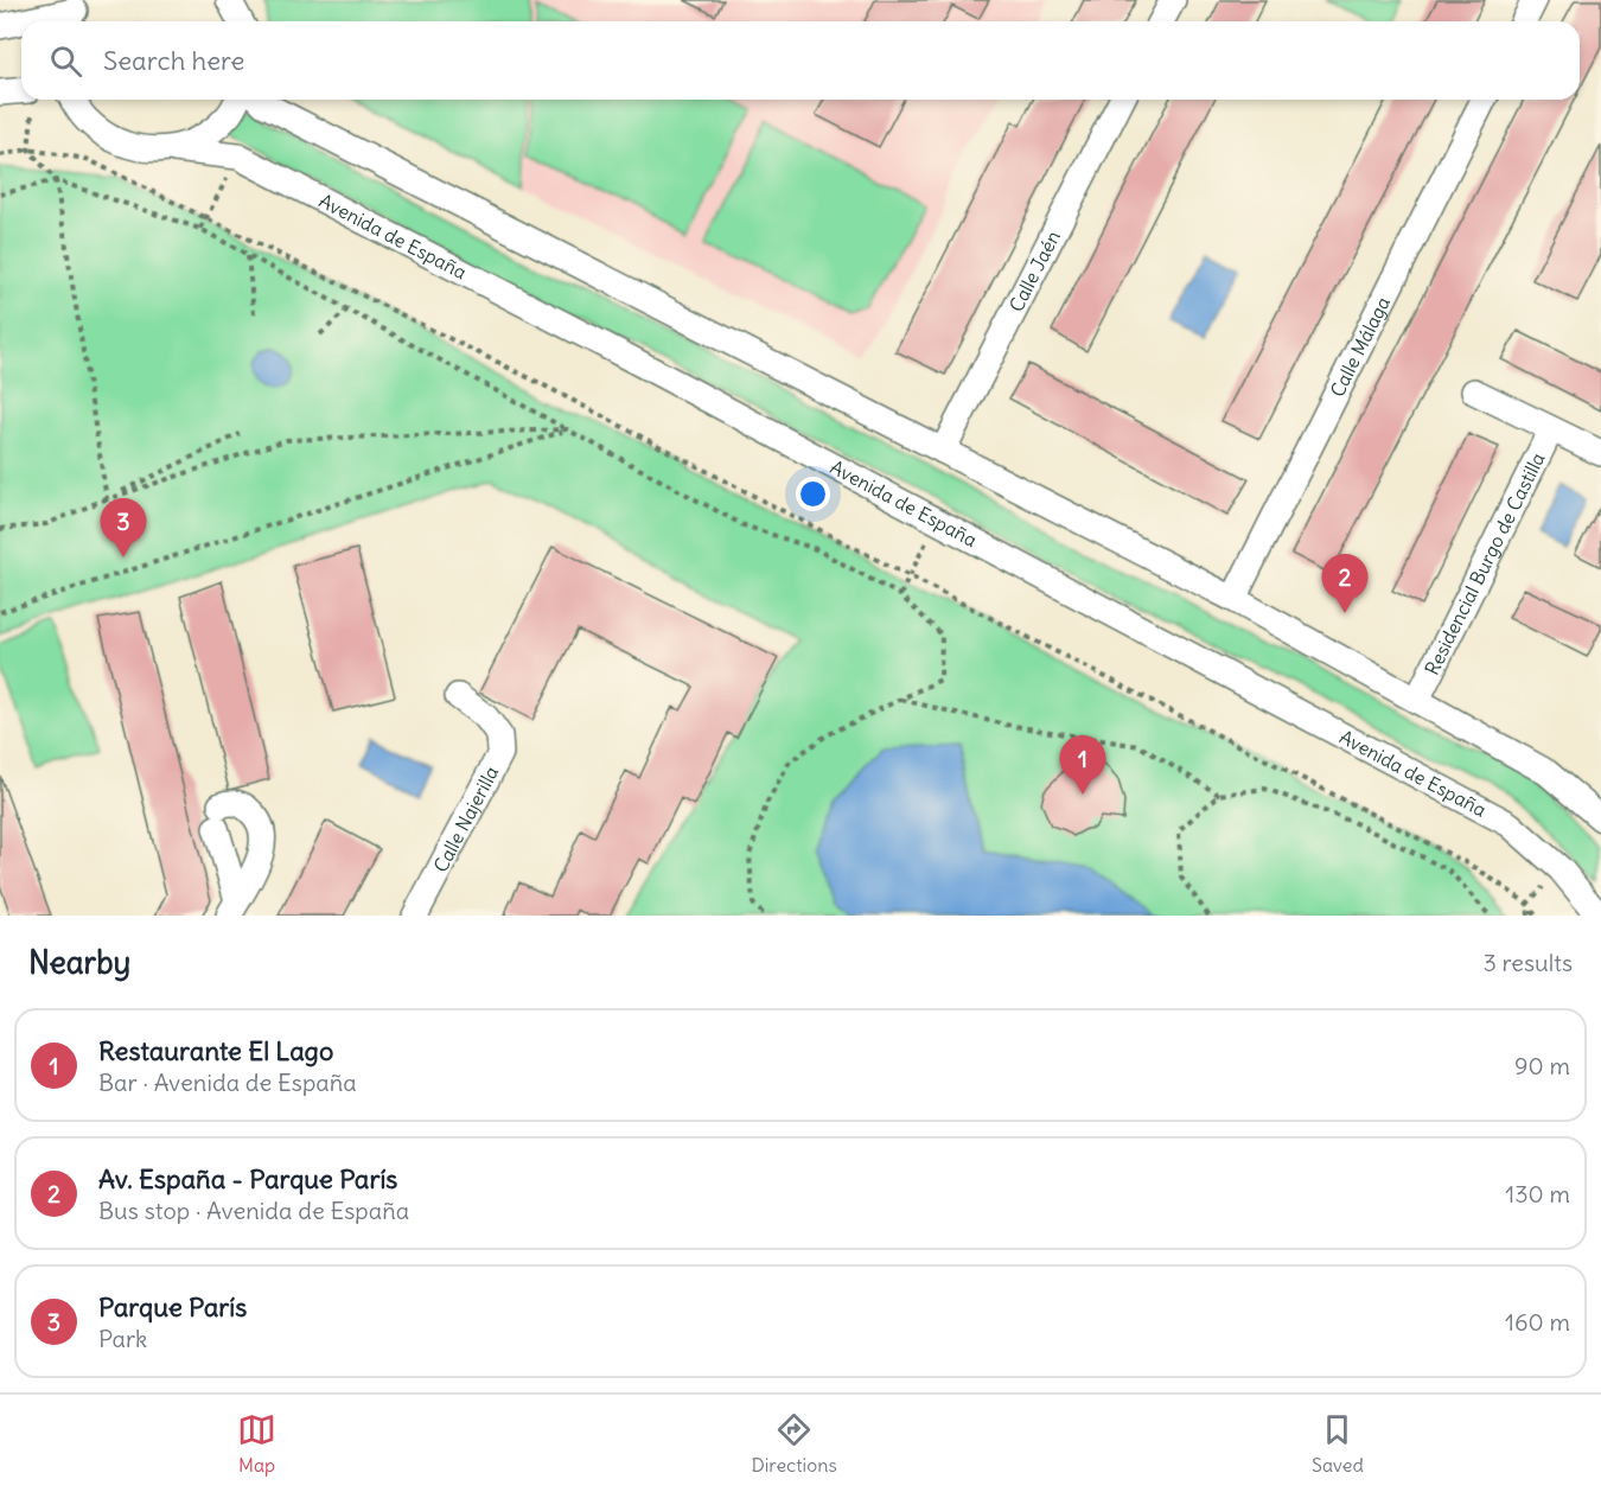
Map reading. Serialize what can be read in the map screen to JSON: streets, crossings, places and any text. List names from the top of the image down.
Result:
{
  "streets": {
    "street": [
      "Avenida de España",
      "Calle Jaén",
      "Calle Málaga",
      "Residencial Burgo de Castilla",
      "Calle Najerilla"
    ]
  },
  "page": {
    "search": "Search here",
    "pins": ["3", "2", "1"],
    "heading": ["Nearby", "3 results"],
    "list": [
      {
        "mark": "1",
        "name": "Restaurante El Lago",
        "note": "Bar · Avenida de España",
        "value": "90 m"
      },
      {
        "mark": "2",
        "name": "Av. España - Parque París",
        "note": "Bus stop · Avenida de España",
        "value": "130 m"
      },
      {
        "mark": "3",
        "name": "Parque París",
        "note": "Park",
        "value": "160 m"
      }
    ],
    "nav": ["Map", "Directions", "Saved"]
  }
}
